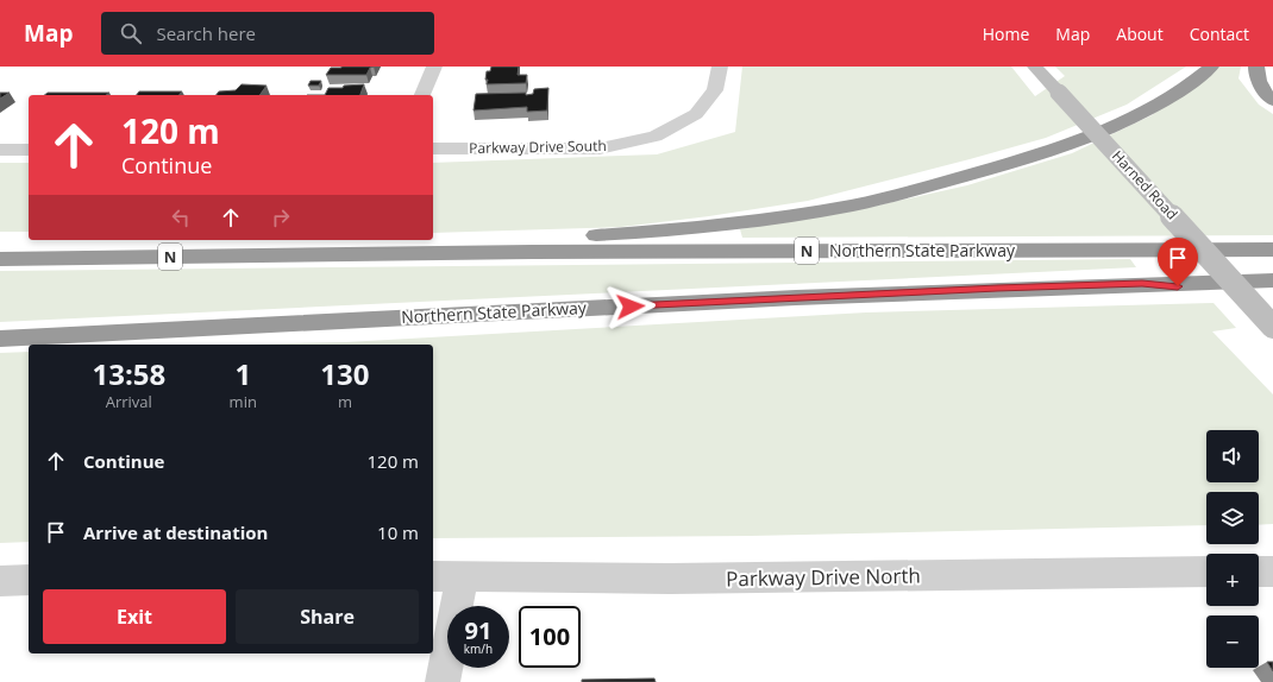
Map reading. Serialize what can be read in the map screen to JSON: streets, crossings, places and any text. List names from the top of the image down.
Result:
{
  "streets": {
    "highway": ["N", "Northern State Parkway"],
    "main road": ["Harned Road"],
    "street": ["Parkway Drive South", "Parkway Drive North"]
  },
  "page": {
    "header": "Map",
    "search": "Search here",
    "nav": [
      "Home",
      "Map",
      "About",
      "Contact"
    ],
    "turn": ["120 m", "Continue"],
    "eta": [
      "13:58",
      "Arrival",
      "1",
      "min",
      "130",
      "m"
    ],
    "list": [
      {
        "name": "Continue",
        "value": "120 m"
      },
      {
        "name": "Arrive at destination",
        "value": "10 m"
      }
    ],
    "map_buttons": ["+", "−"],
    "buttons": ["Exit", "Share"],
    "speed": "91 km/h",
    "limit": "100"
  }
}
